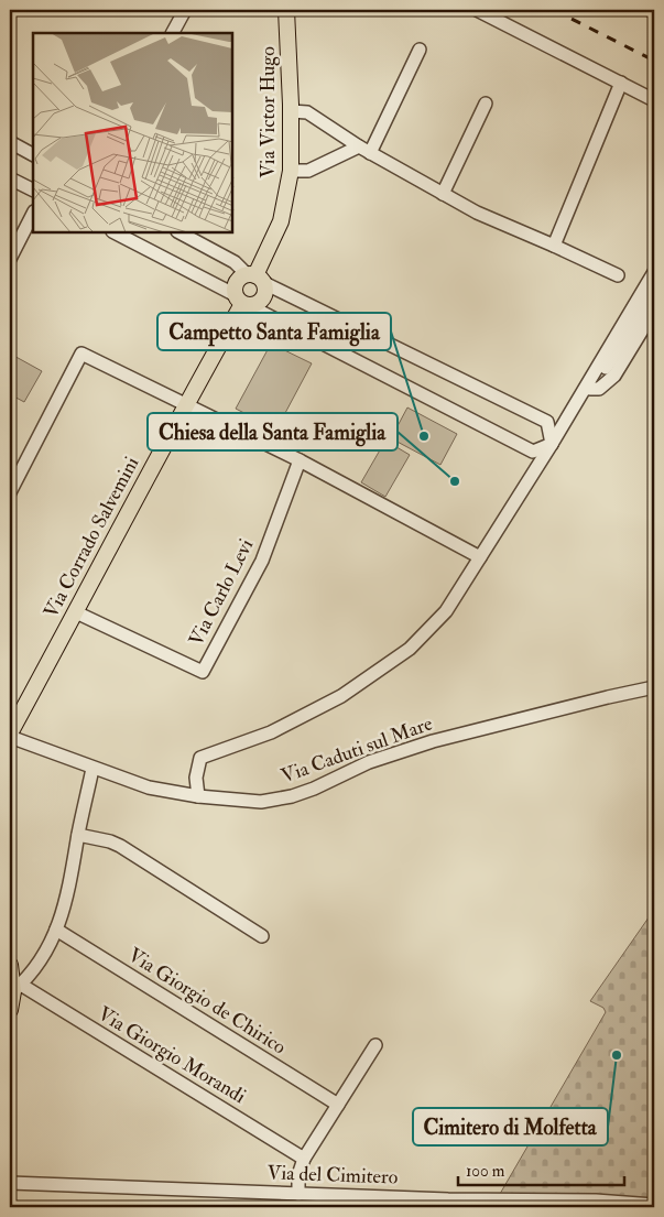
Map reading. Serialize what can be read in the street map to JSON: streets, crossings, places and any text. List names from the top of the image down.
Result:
{
  "streets": {
    "main road": ["Via Victor Hugo", "Via Corrado Salvemini"],
    "street": [
      "Via Carlo Levi",
      "Via Caduti sul Mare",
      "Via Giorgio de Chirico",
      "Via Giorgio Morandi",
      "Via del Cimitero"
    ]
  },
  "crossings": [
    ["Via Victor Hugo", "Via Corrado Salvemini"],
    ["Via Corrado Salvemini", "Via Carlo Levi"],
    ["Via Corrado Salvemini", "Via Caduti sul Mare"]
  ],
  "places": ["Campetto Santa Famiglia", "Chiesa della Santa Famiglia", "Cimitero di Molfetta"],
  "scale_bar": "100 m"
}
